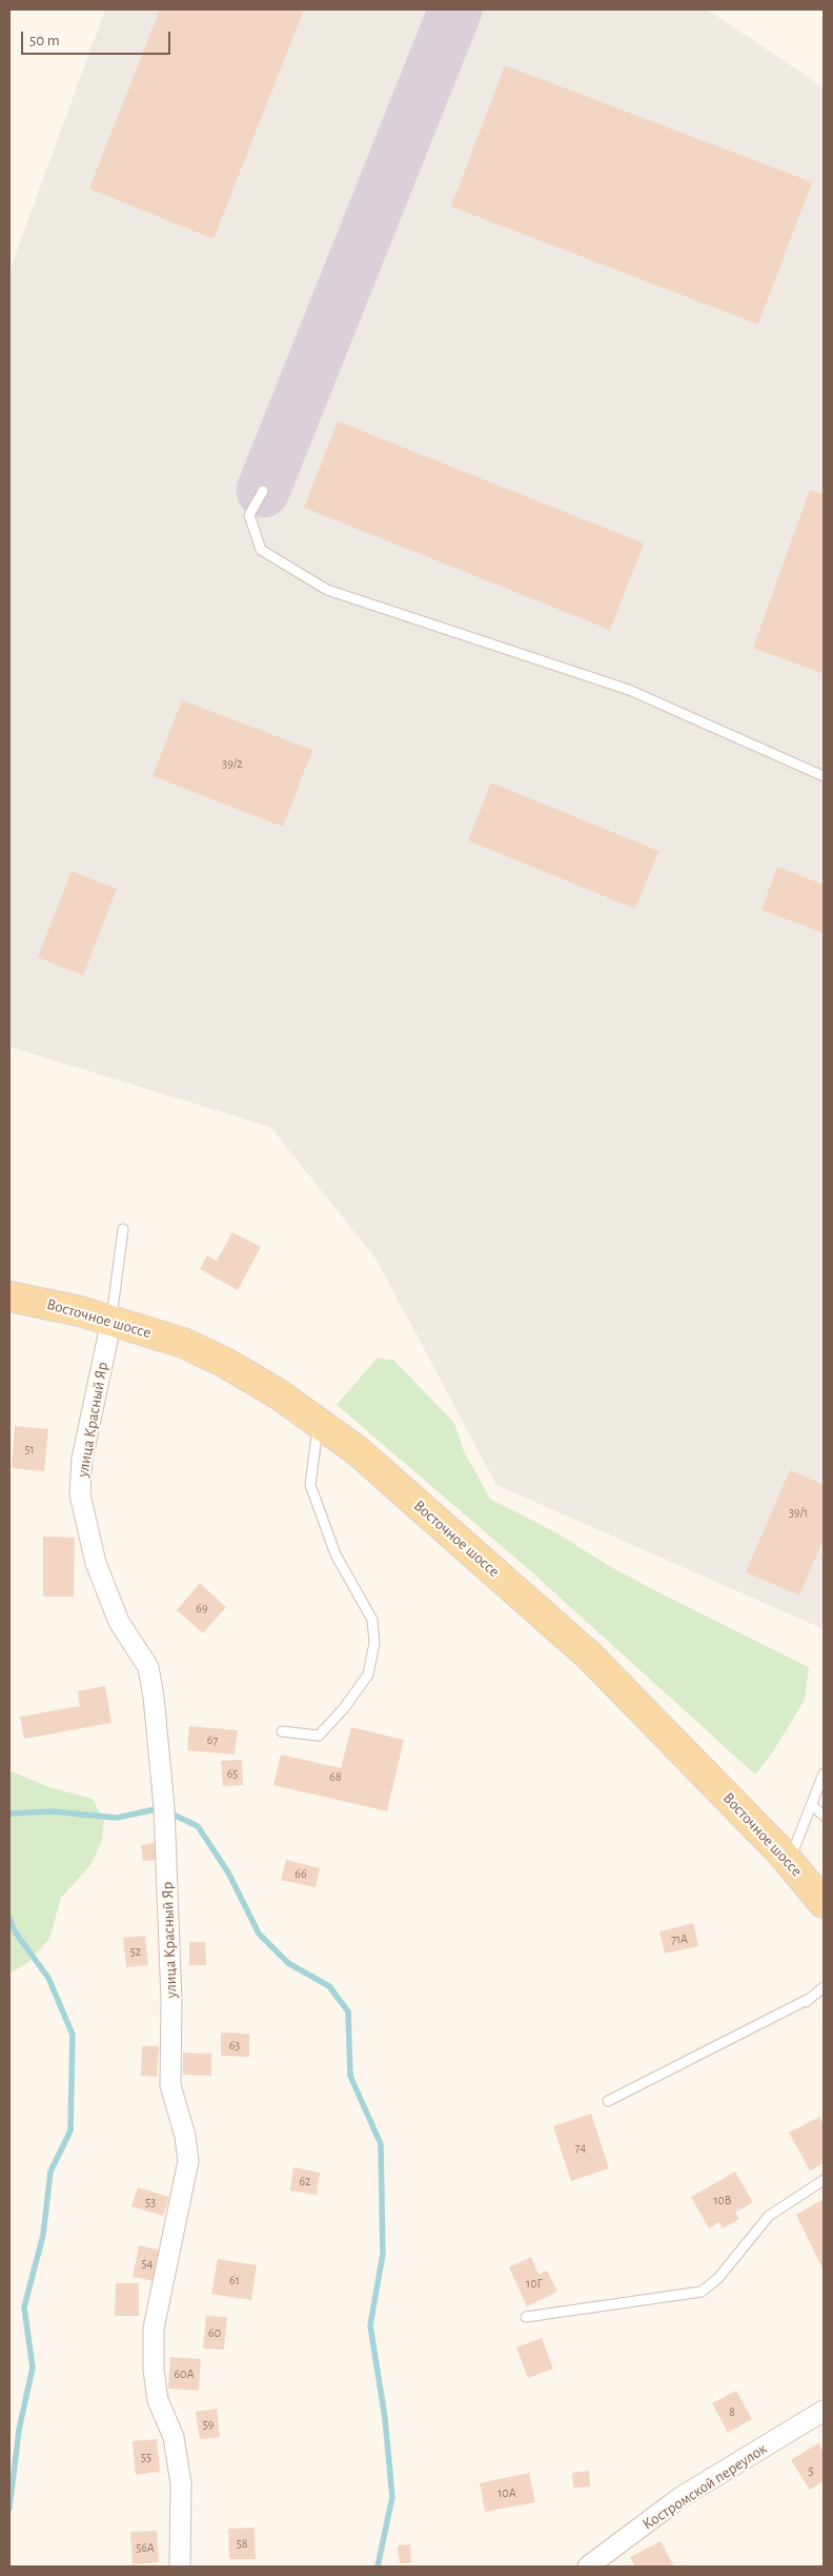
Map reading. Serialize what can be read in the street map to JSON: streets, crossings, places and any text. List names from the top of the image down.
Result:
{
  "streets": {
    "main road": ["Восточное шоссе"],
    "street": ["улица Красный Яр", "Костромской переулок"]
  },
  "crossings": [
    ["Восточное шоссе", "улица Красный Яр"]
  ],
  "house_numbers": [
    "39/2",
    "51",
    "39/1",
    "69",
    "67",
    "65",
    "68",
    "66",
    "71А",
    "52",
    "63",
    "74",
    "62",
    "10В",
    "53",
    "54",
    "61",
    "10Г",
    "60",
    "60А",
    "8",
    "59",
    "55",
    "5",
    "10А",
    "58",
    "56А"
  ],
  "scale_bar": "50 m"
}
